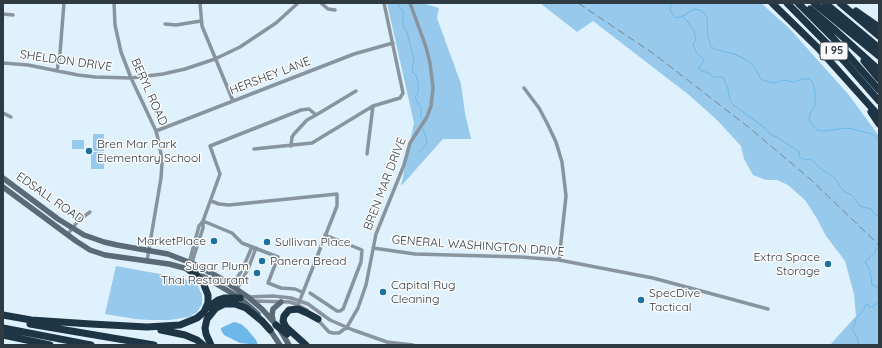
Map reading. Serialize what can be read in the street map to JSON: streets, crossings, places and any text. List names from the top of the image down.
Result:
{
  "streets": {
    "highway": ["I 95"],
    "main road": ["EDSALL ROAD"],
    "street": [
      "SHELDON DRIVE",
      "HERSHEY LANE",
      "BERYL ROAD",
      "BREN MAR DRIVE",
      "GENERAL WASHINGTON DRIVE"
    ]
  },
  "crossings": [
    ["SHELDON DRIVE", "BERYL ROAD"],
    ["HERSHEY LANE", "BERYL ROAD"],
    ["BERYL ROAD", "EDSALL ROAD"],
    ["BREN MAR DRIVE", "GENERAL WASHINGTON DRIVE"]
  ],
  "places": [
    "Bren Mar Park Elementary School",
    "MarketPlace",
    "Sullivan Place",
    "Panera Bread",
    "Extra Space Storage",
    "Sugar Plum Thai Restaurant",
    "Capital Rug Cleaning",
    "SpecDive Tactical"
  ]
}
